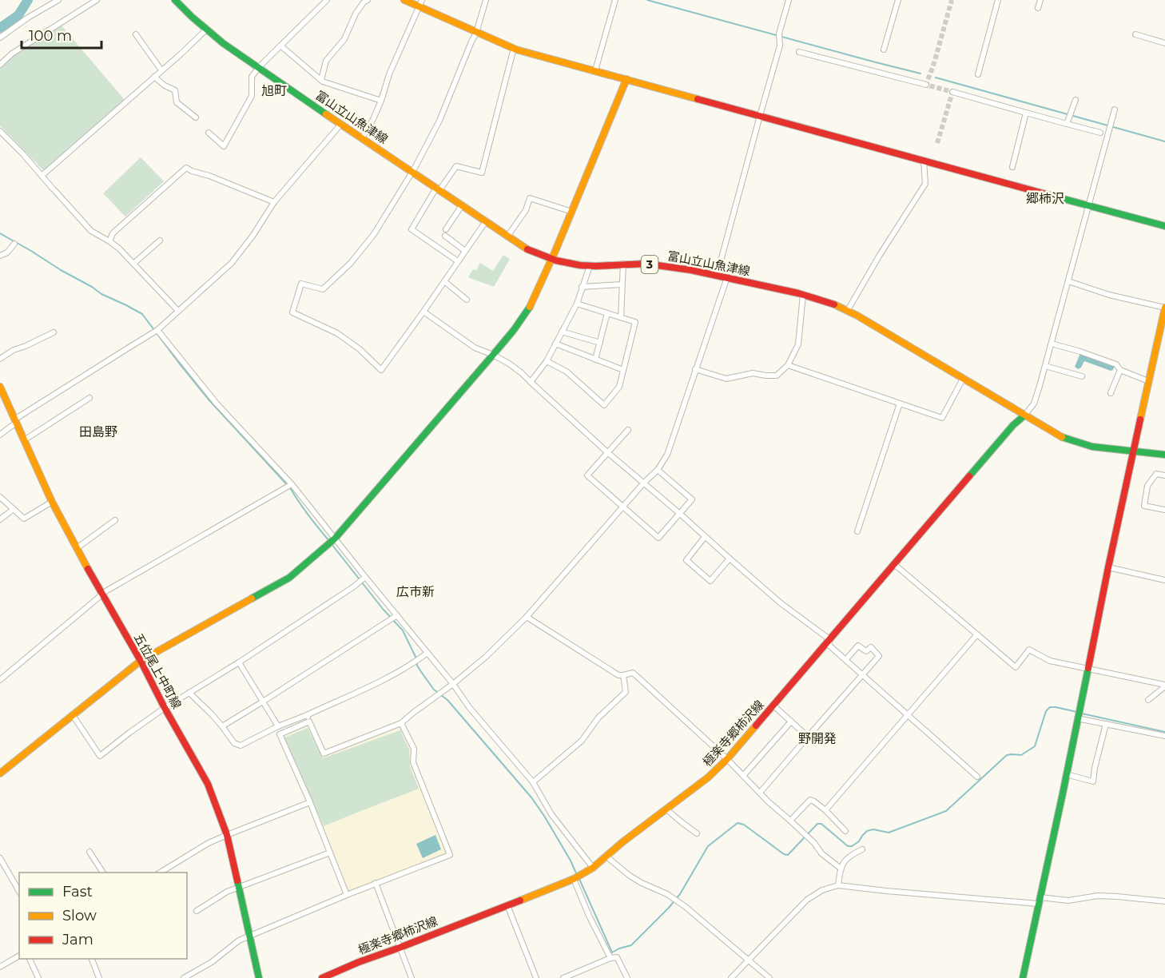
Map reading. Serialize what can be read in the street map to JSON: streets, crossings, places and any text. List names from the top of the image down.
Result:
{
  "streets": {
    "main road": [
      "富山立山魚津線",
      "3",
      "五位尾上中町線",
      "極楽寺郷柿沢線"
    ]
  },
  "crossings": [
    ["富山立山魚津線", "極楽寺郷柿沢線"]
  ],
  "districts": [
    "旭町",
    "郷柿沢",
    "田島野",
    "広市新",
    "野開発"
  ],
  "legend": ["Fast", "Slow", "Jam"],
  "scale_bar": "100 m"
}
